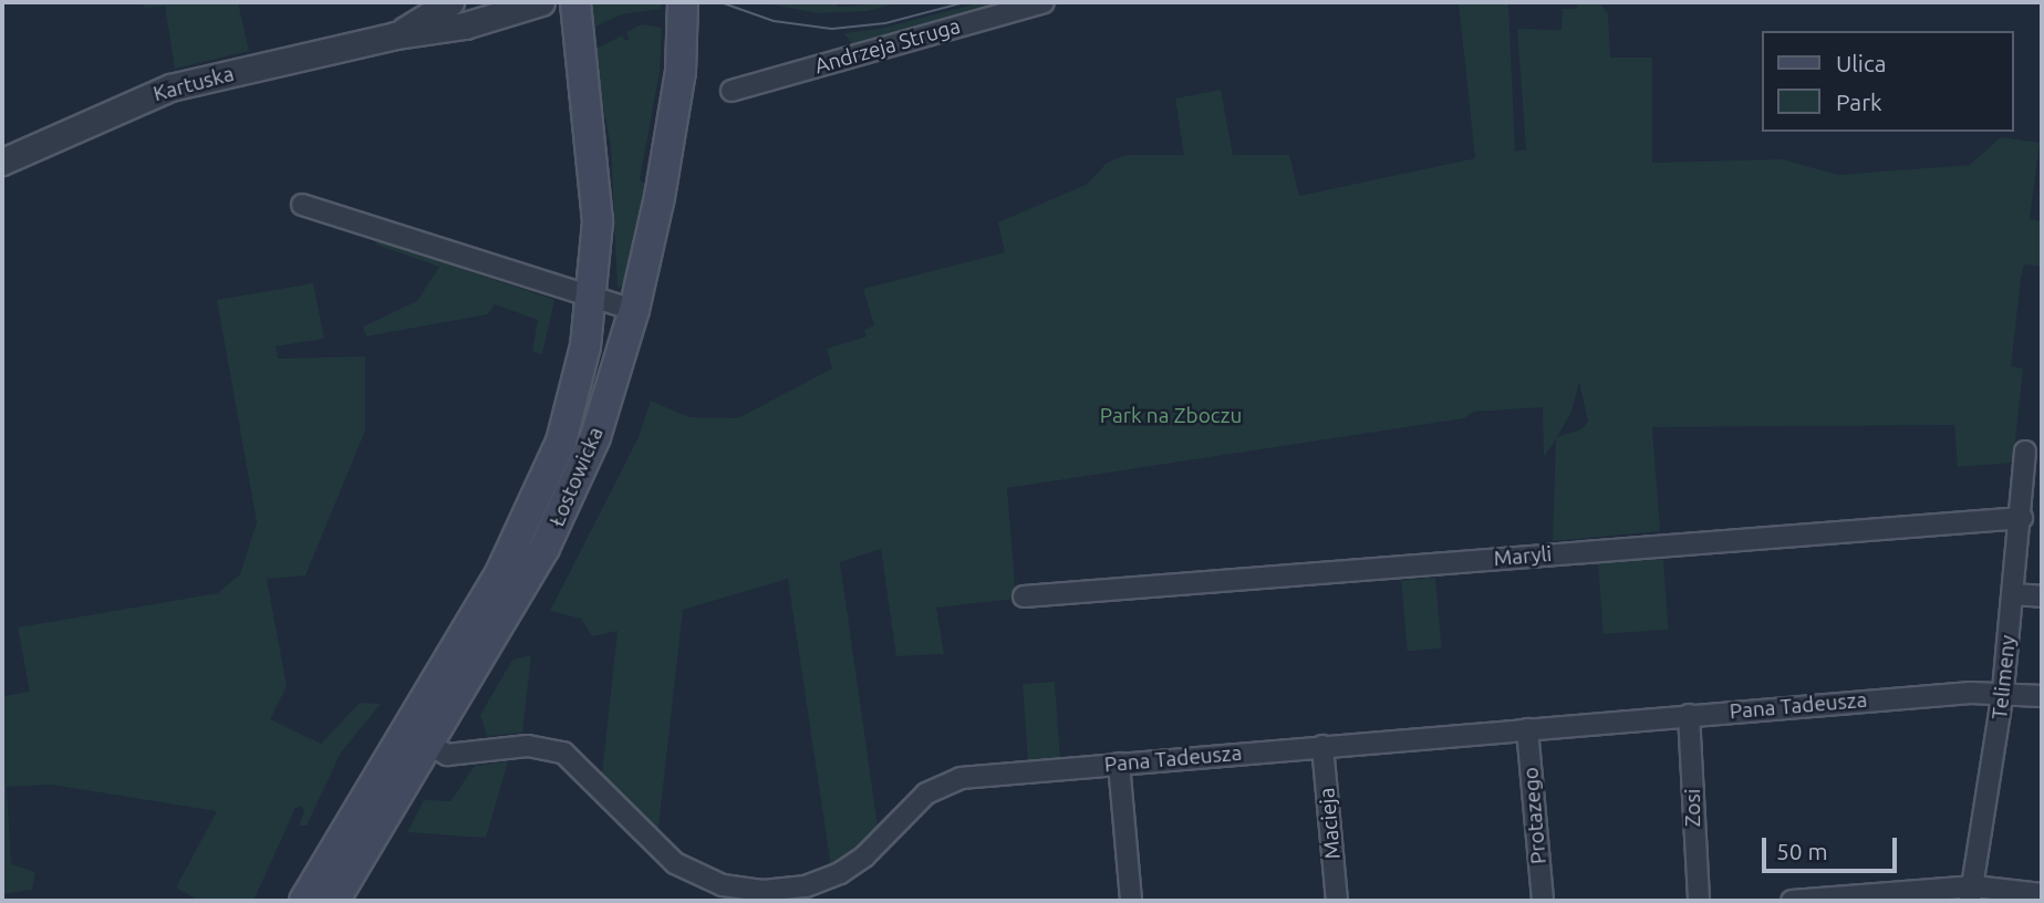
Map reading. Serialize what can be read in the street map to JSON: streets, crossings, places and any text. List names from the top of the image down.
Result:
{
  "streets": {
    "main road": ["Łostowicka"],
    "street": [
      "Andrzeja Struga",
      "Kartuska",
      "Maryli",
      "Telimeny",
      "Pana Tadeusza",
      "Zosi",
      "Protazego",
      "Macieja"
    ]
  },
  "crossings": [
    ["Łostowicka", "Pana Tadeusza"],
    ["Maryli", "Telimeny"],
    ["Telimeny", "Pana Tadeusza"],
    ["Pana Tadeusza", "Zosi"],
    ["Pana Tadeusza", "Protazego"],
    ["Pana Tadeusza", "Macieja"]
  ],
  "parks": ["Park na Zboczu"],
  "legend": ["Ulica", "Park"],
  "scale_bar": "50 m"
}
